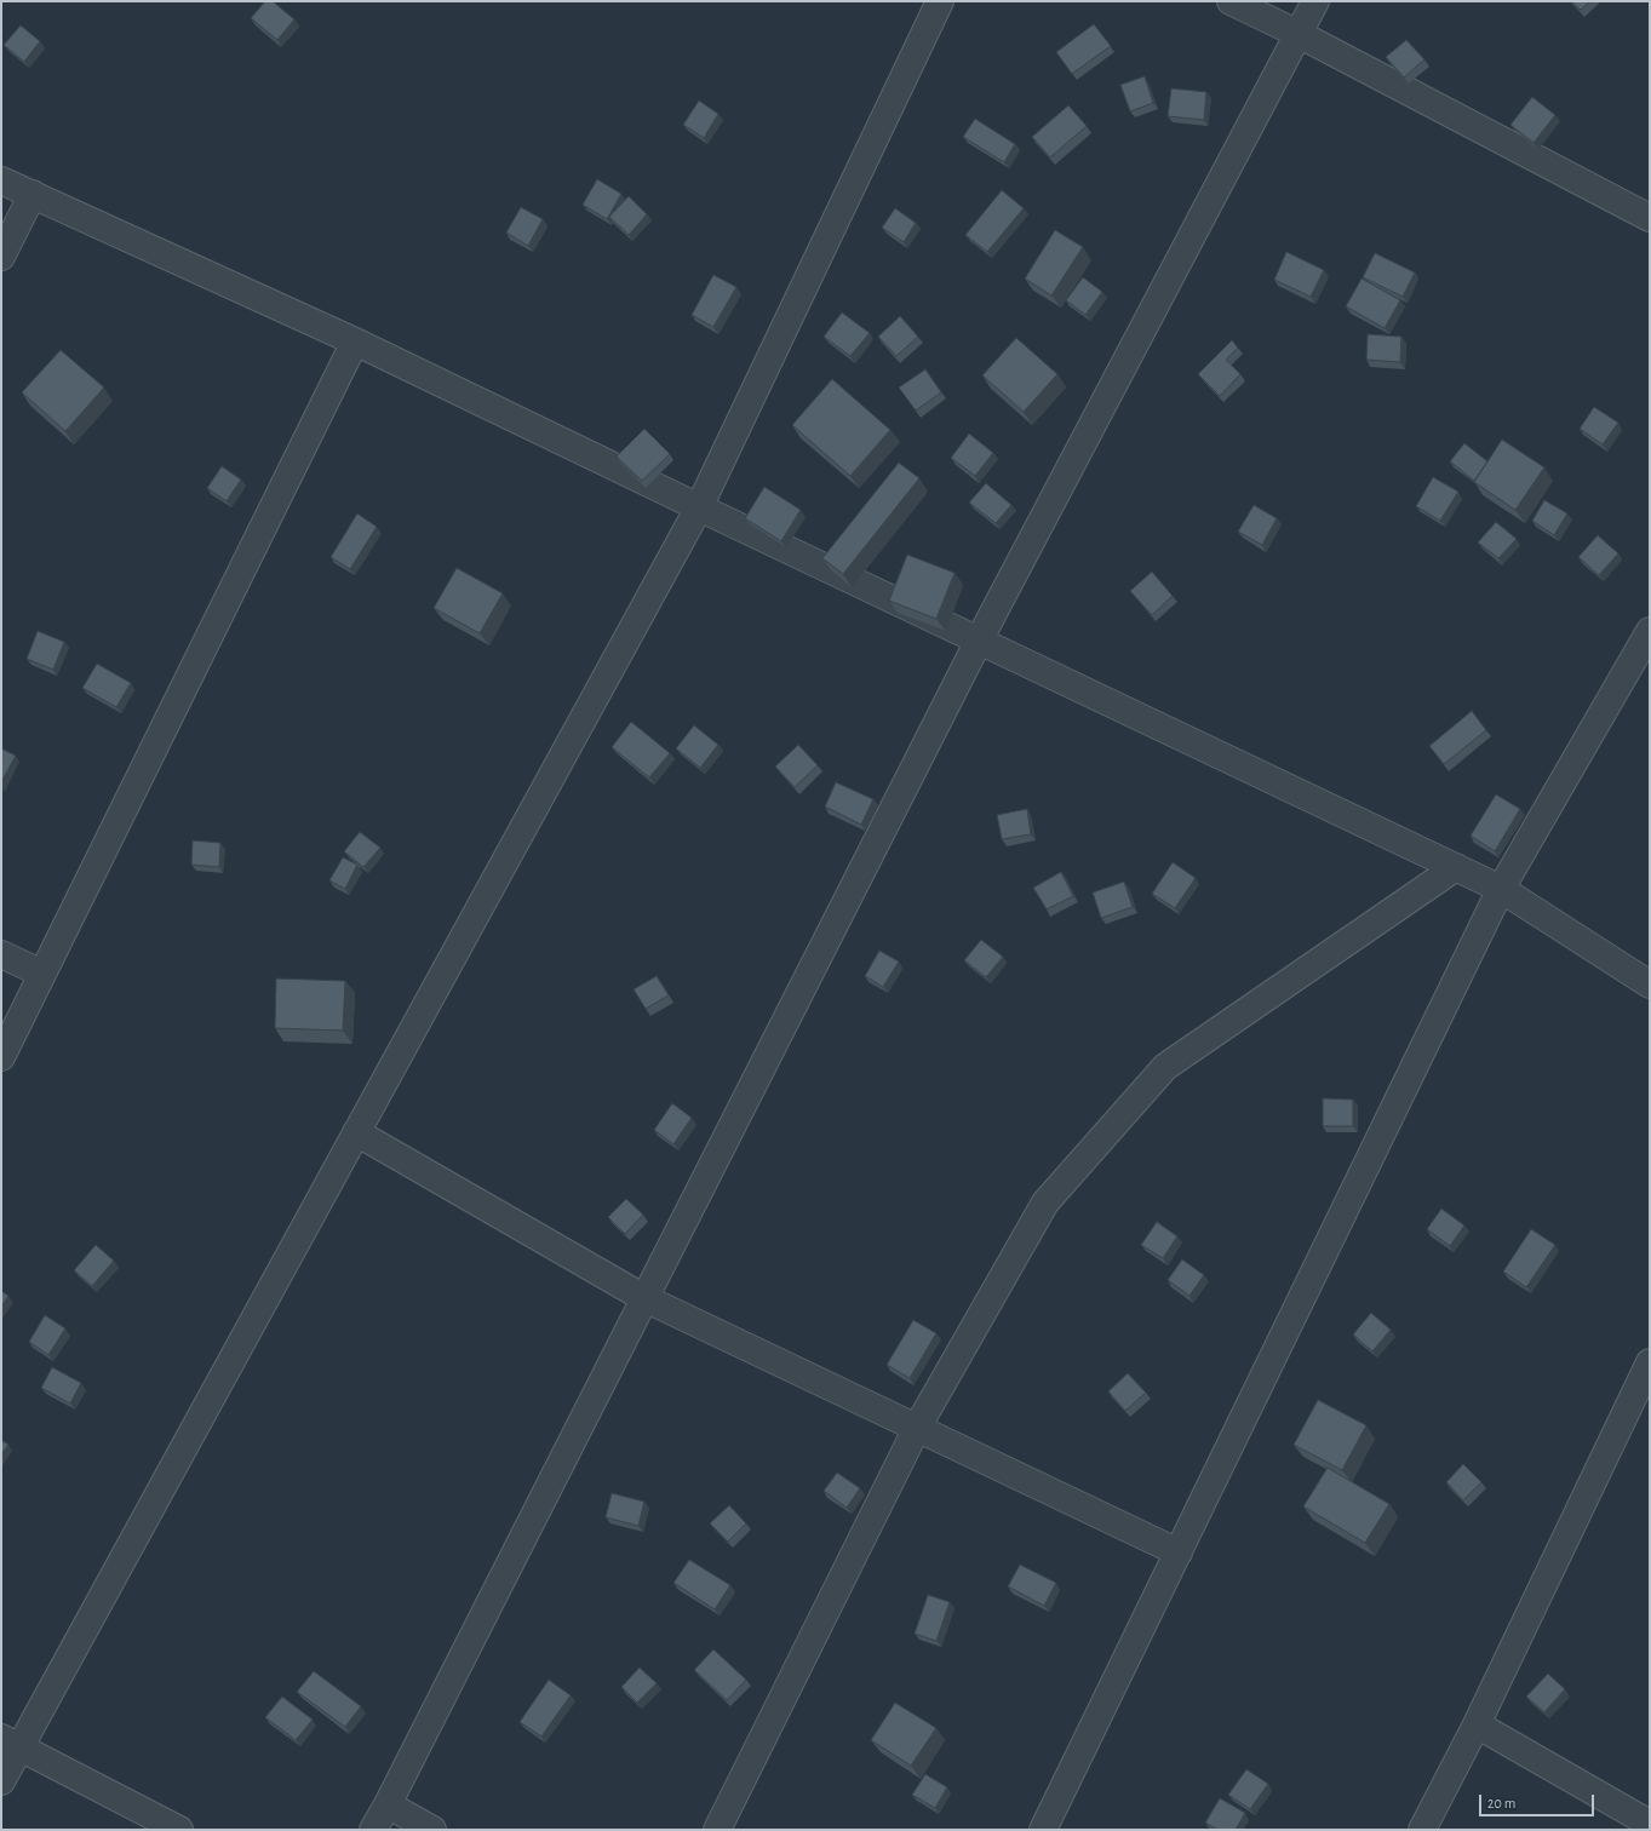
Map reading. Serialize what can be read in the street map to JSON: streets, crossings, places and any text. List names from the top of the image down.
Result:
{
  "scale_bar": "20 m"
}
